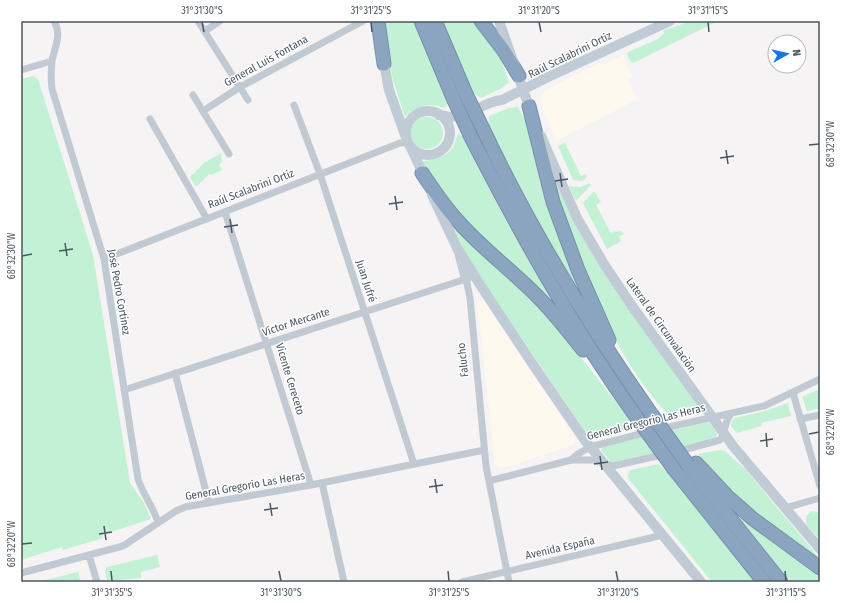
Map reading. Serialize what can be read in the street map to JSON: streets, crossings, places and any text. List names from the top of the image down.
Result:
{
  "streets": {
    "street": [
      "Raúl Scalabrini Ortiz",
      "General Luis Fontana",
      "Juan Jufré",
      "José Pedro Cortinez",
      "Víctor Mercante",
      "Lateral de Circunvalación",
      "Falucho",
      "Vicente Cereceto",
      "General Gregorio Las Heras",
      "Avenida España"
    ]
  },
  "crossings": [
    ["Raúl Scalabrini Ortiz", "Juan Jufré"],
    ["Raúl Scalabrini Ortiz", "José Pedro Cortinez"],
    ["Raúl Scalabrini Ortiz", "Lateral de Circunvalación"],
    ["Raúl Scalabrini Ortiz", "Falucho"],
    ["Raúl Scalabrini Ortiz", "Vicente Cereceto"],
    ["Juan Jufré", "Víctor Mercante"],
    ["Juan Jufré", "General Gregorio Las Heras"],
    ["José Pedro Cortinez", "Víctor Mercante"],
    ["José Pedro Cortinez", "General Gregorio Las Heras"],
    ["Víctor Mercante", "Falucho"],
    ["Víctor Mercante", "Vicente Cereceto"],
    ["Lateral de Circunvalación", "General Gregorio Las Heras"],
    ["Falucho", "General Gregorio Las Heras"],
    ["Falucho", "Avenida España"],
    ["Vicente Cereceto", "General Gregorio Las Heras"]
  ],
  "north": "right",
  "coordinates": [
    "31°31'30\"S",
    "31°31'25\"S",
    "31°31'20\"S",
    "31°31'15\"S",
    "68°32'30\"W",
    "68°32'20\"W",
    "31°31'35\"S"
  ]
}
